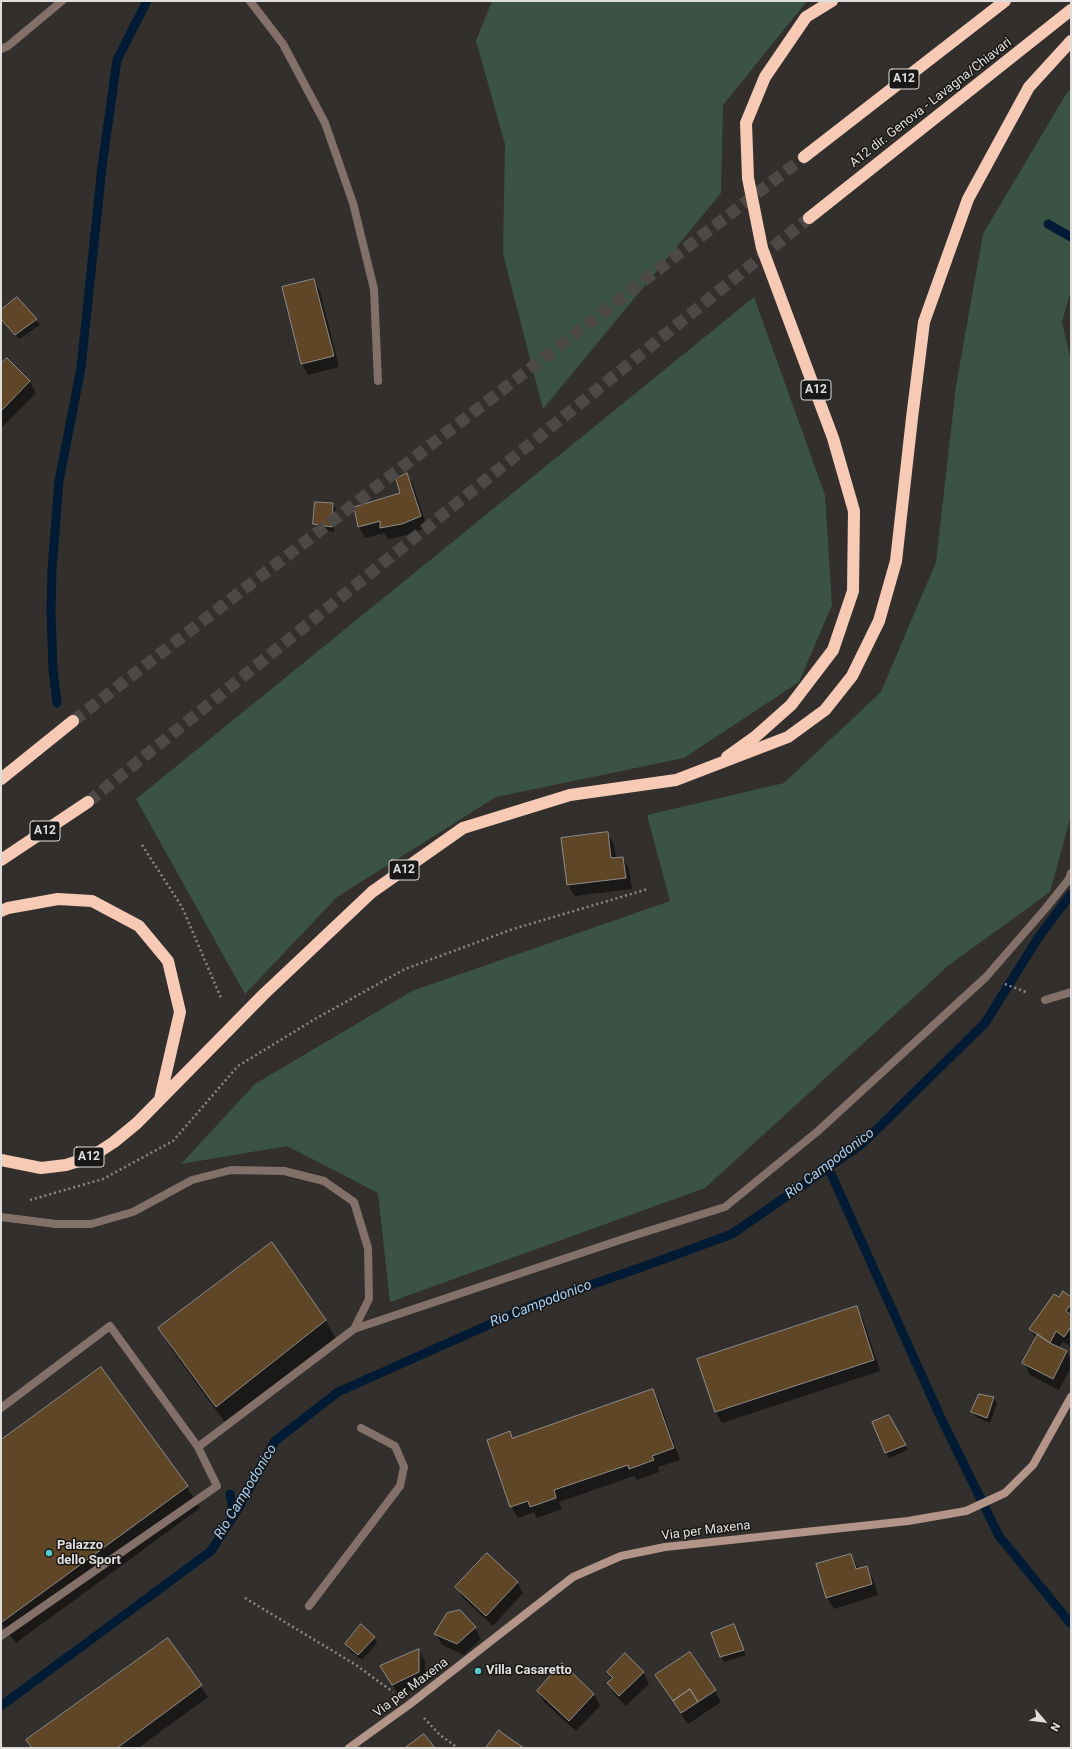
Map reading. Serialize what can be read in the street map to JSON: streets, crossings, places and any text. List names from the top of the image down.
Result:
{
  "streets": {
    "highway": ["A12", "A12 dir. Genova - Lavagna/Chiavari"],
    "street": ["Via per Maxena"]
  },
  "water": ["Rio Campodonico"],
  "places": ["Palazzo dello Sport", "Villa Casaretto"],
  "north": "bottom right"
}
